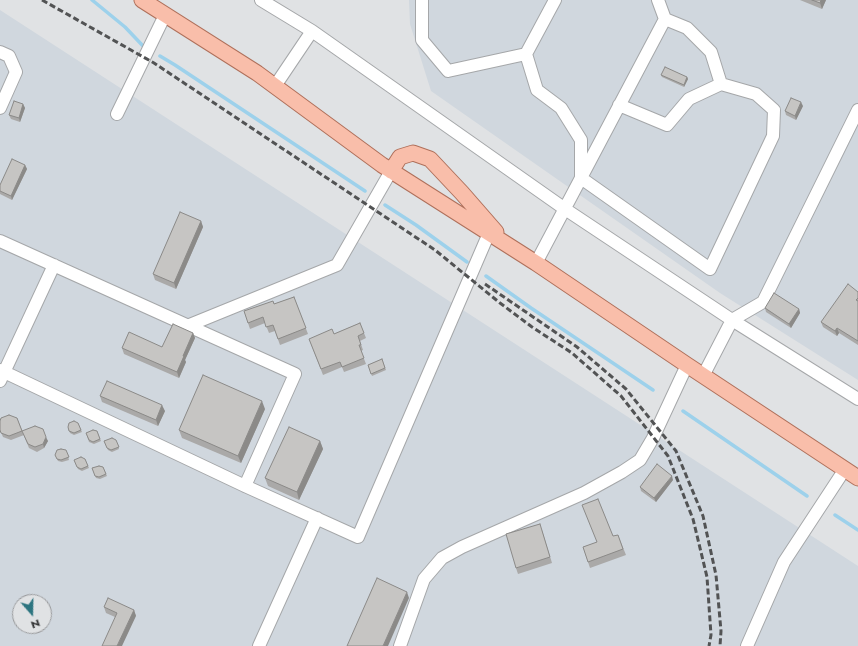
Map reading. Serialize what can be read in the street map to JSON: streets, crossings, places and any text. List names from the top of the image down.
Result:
{
  "north": "bottom"
}
